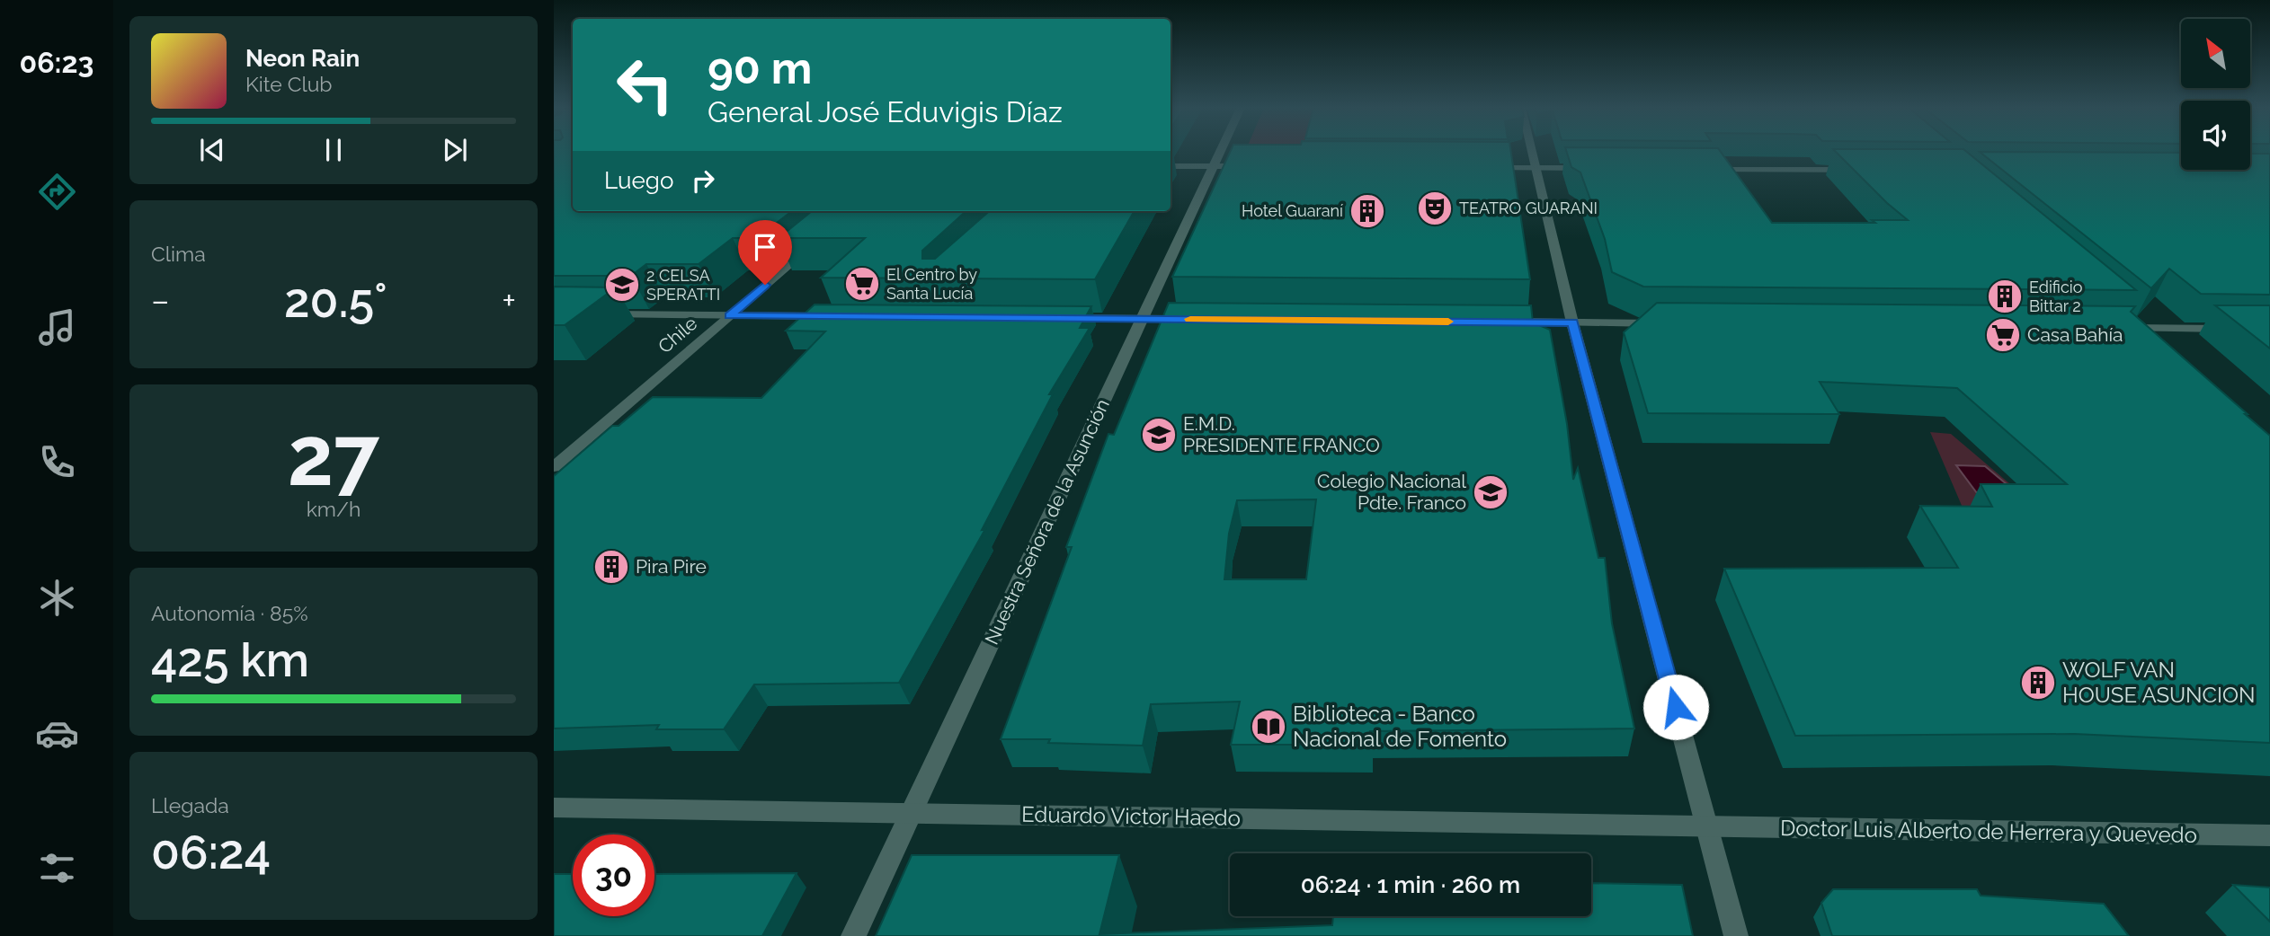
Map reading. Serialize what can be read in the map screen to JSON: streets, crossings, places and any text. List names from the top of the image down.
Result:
{
  "streets": {
    "street": [
      "Chile",
      "Nuestra Señora de la Asunción",
      "Eduardo Victor Haedo",
      "Doctor Luis Alberto de Herrera y Quevedo"
    ]
  },
  "crossings": [
    ["Nuestra Señora de la Asunción", "Eduardo Victor Haedo"],
    ["Eduardo Victor Haedo", "Doctor Luis Alberto de Herrera y Quevedo"]
  ],
  "places": {
    "theatre": ["TEATRO GUARANI"],
    "building": [
      "Hotel Guaraní",
      "Edificio Bittar 2",
      "Pira Pire",
      "WOLF VAN HOUSE ASUNCION"
    ],
    "supermarket": ["El Centro by Santa Lucía", "Casa Bahía"],
    "school or university": ["2 CELSA SPERATTI", "E.M.D. PRESIDENTE FRANCO", "Colegio Nacional Pdte. Franco"],
    "library": ["Biblioteca - Banco Nacional de Fomento"]
  },
  "north": "top left",
  "page": {
    "tabs": "06:23",
    "turn": ["90 m", "General José Eduvigis Díaz"],
    "song": ["Neon Rain", "Kite Club"],
    "then": "Luego",
    "tile": [
      "Clima",
      ["27", "km/h"],
      ["Autonomía · 85%", "425 km"],
      ["Llegada", "06:24"]
    ],
    "heat": ["−", "20.5°", "+"],
    "limit": "30",
    "trip": "06:24 · 1 min · 260 m"
  }
}
